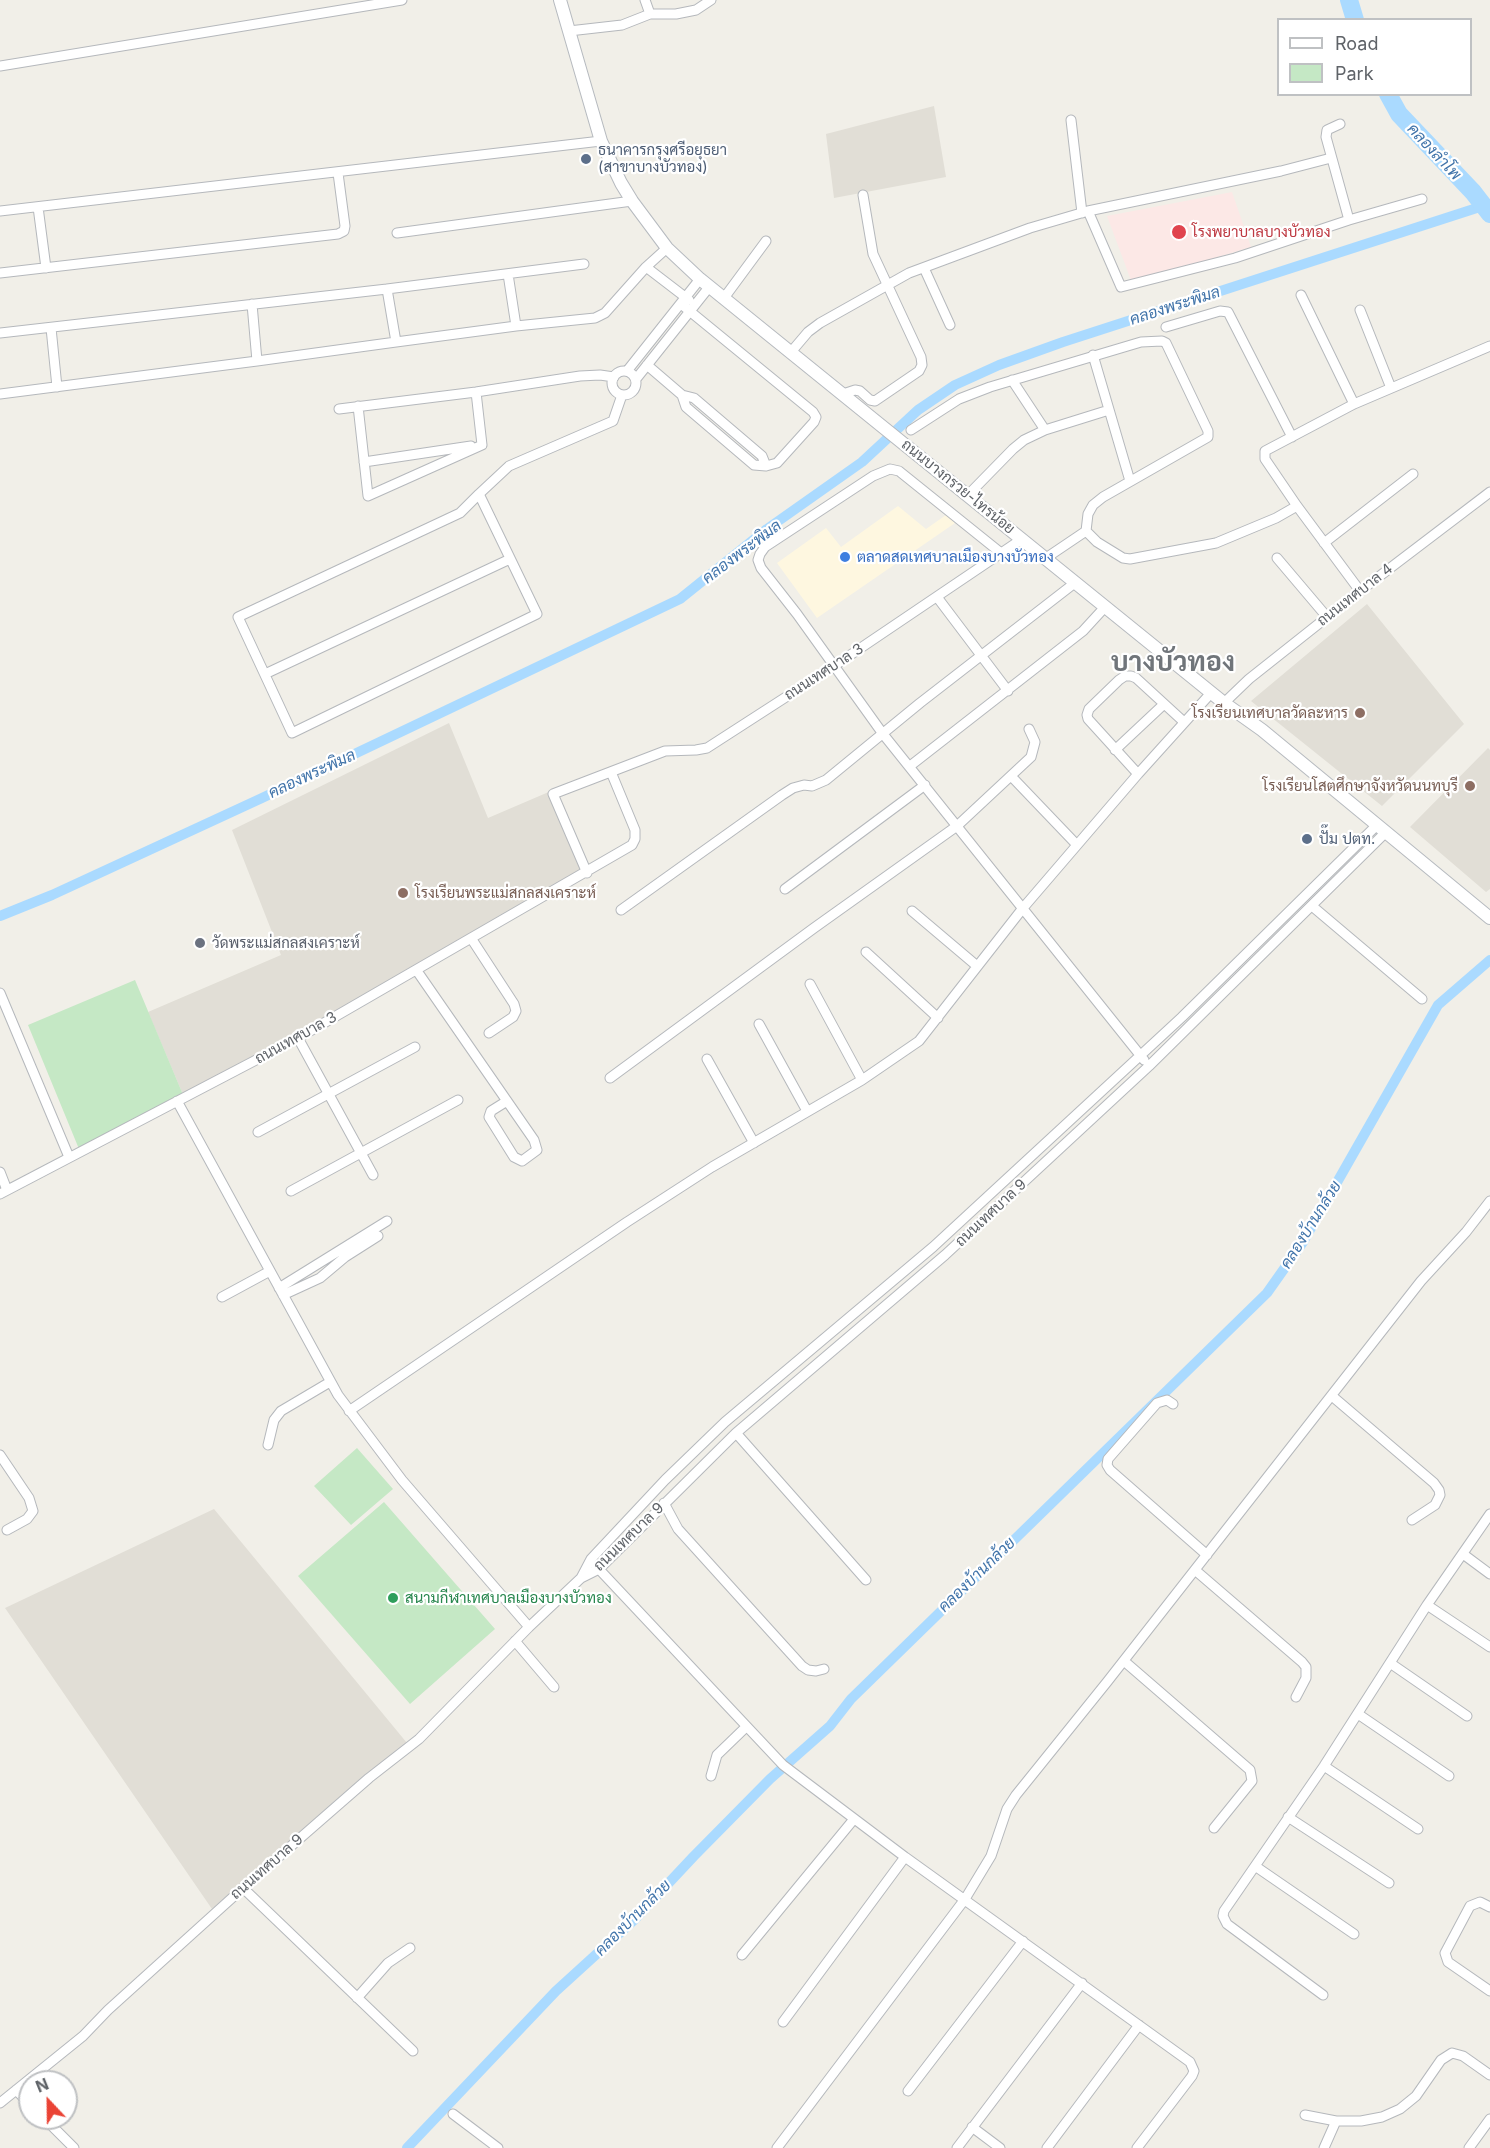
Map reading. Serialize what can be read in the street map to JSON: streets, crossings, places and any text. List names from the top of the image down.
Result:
{
  "streets": {
    "main road": ["ถนนบางกรวย-ไทรน้อย"],
    "street": ["ถนนเทศบาล 4", "ถนนเทศบาล 3", "ถนนเทศบาล 9"]
  },
  "crossings": [
    ["ถนนบางกรวย-ไทรน้อย", "ถนนเทศบาล 4"],
    ["ถนนบางกรวย-ไทรน้อย", "ถนนเทศบาล 3"],
    ["ถนนบางกรวย-ไทรน้อย", "ถนนเทศบาล 9"]
  ],
  "districts": ["บางบัวทอง"],
  "water": ["คลองลำโพ", "คลองพระพิมล", "คลองบ้านกล้วย"],
  "places": [
    "ธนาคารกรุงศรีอยุธยา (สาขาบางบัวทอง)",
    "โรงพยาบาลบางบัวทอง",
    "ตลาดสดเทศบาลเมืองบางบัวทอง",
    "โรงเรียนเทศบาลวัดละหาร",
    "โรงเรียนโสตศึกษาจังหวัดนนทบุรี",
    "ปั๊ม ปตท.",
    "โรงเรียนพระแม่สกลสงเคราะห์",
    "วัดพระแม่สกลสงเคราะห์",
    "สนามกีฬาเทศบาลเมืองบางบัวทอง"
  ],
  "legend": ["Road", "Park"],
  "north": "top"
}
